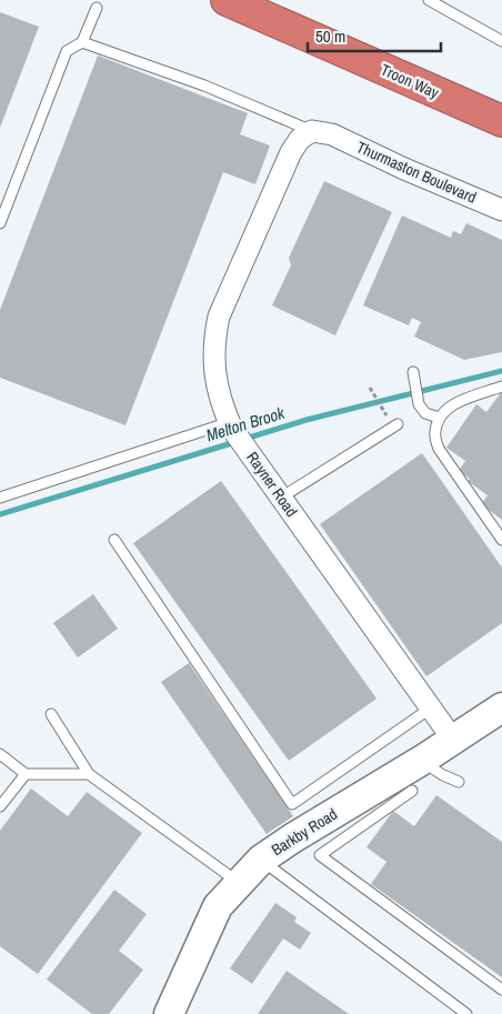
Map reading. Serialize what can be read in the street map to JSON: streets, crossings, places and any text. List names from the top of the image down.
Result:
{
  "streets": {
    "highway": ["Troon Way"],
    "street": ["Thurmaston Boulevard", "Rayner Road", "Barkby Road"]
  },
  "crossings": [
    ["Thurmaston Boulevard", "Rayner Road"],
    ["Rayner Road", "Barkby Road"]
  ],
  "water": ["Melton Brook"],
  "scale_bar": "50 m"
}
